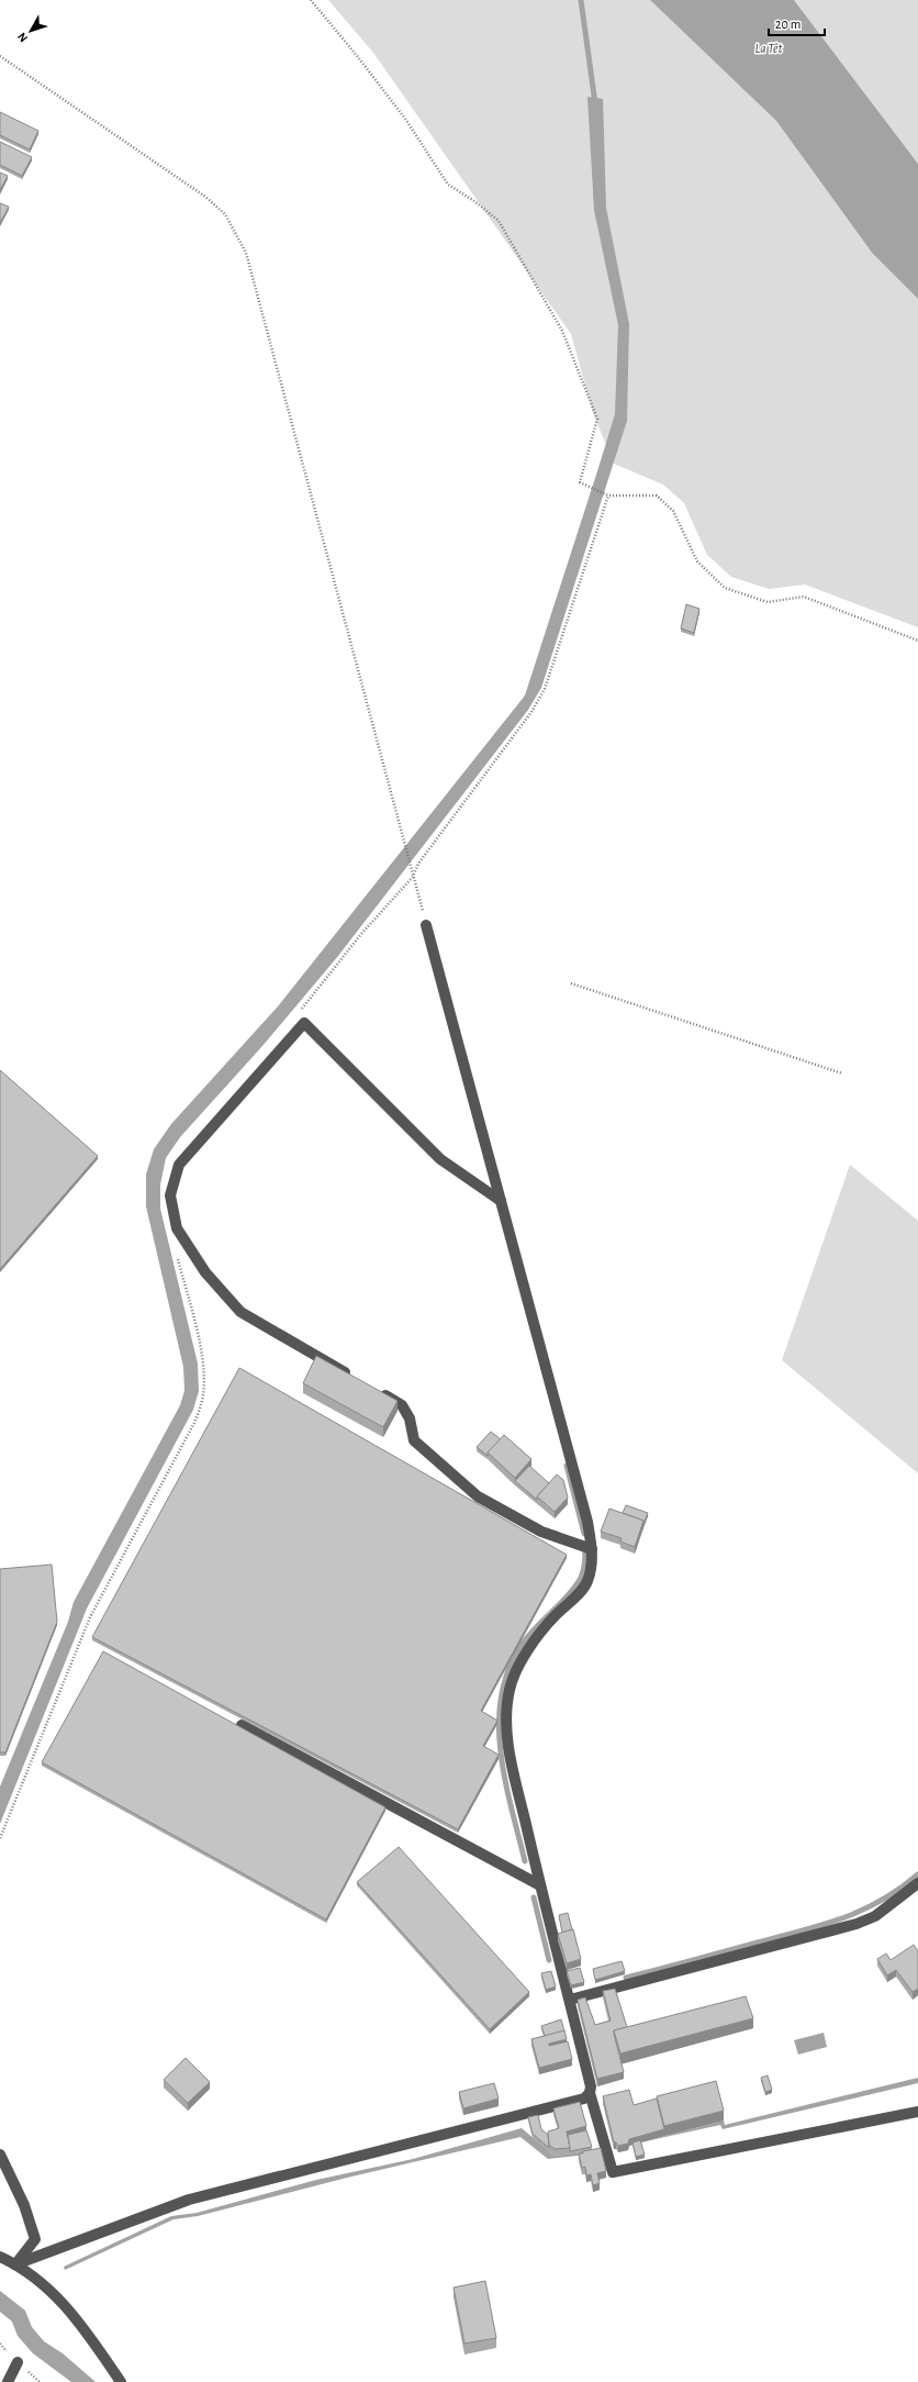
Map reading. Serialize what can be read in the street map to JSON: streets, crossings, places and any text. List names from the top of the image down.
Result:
{
  "water": ["La Têt"],
  "scale_bar": "20 m",
  "north": "bottom left"
}
